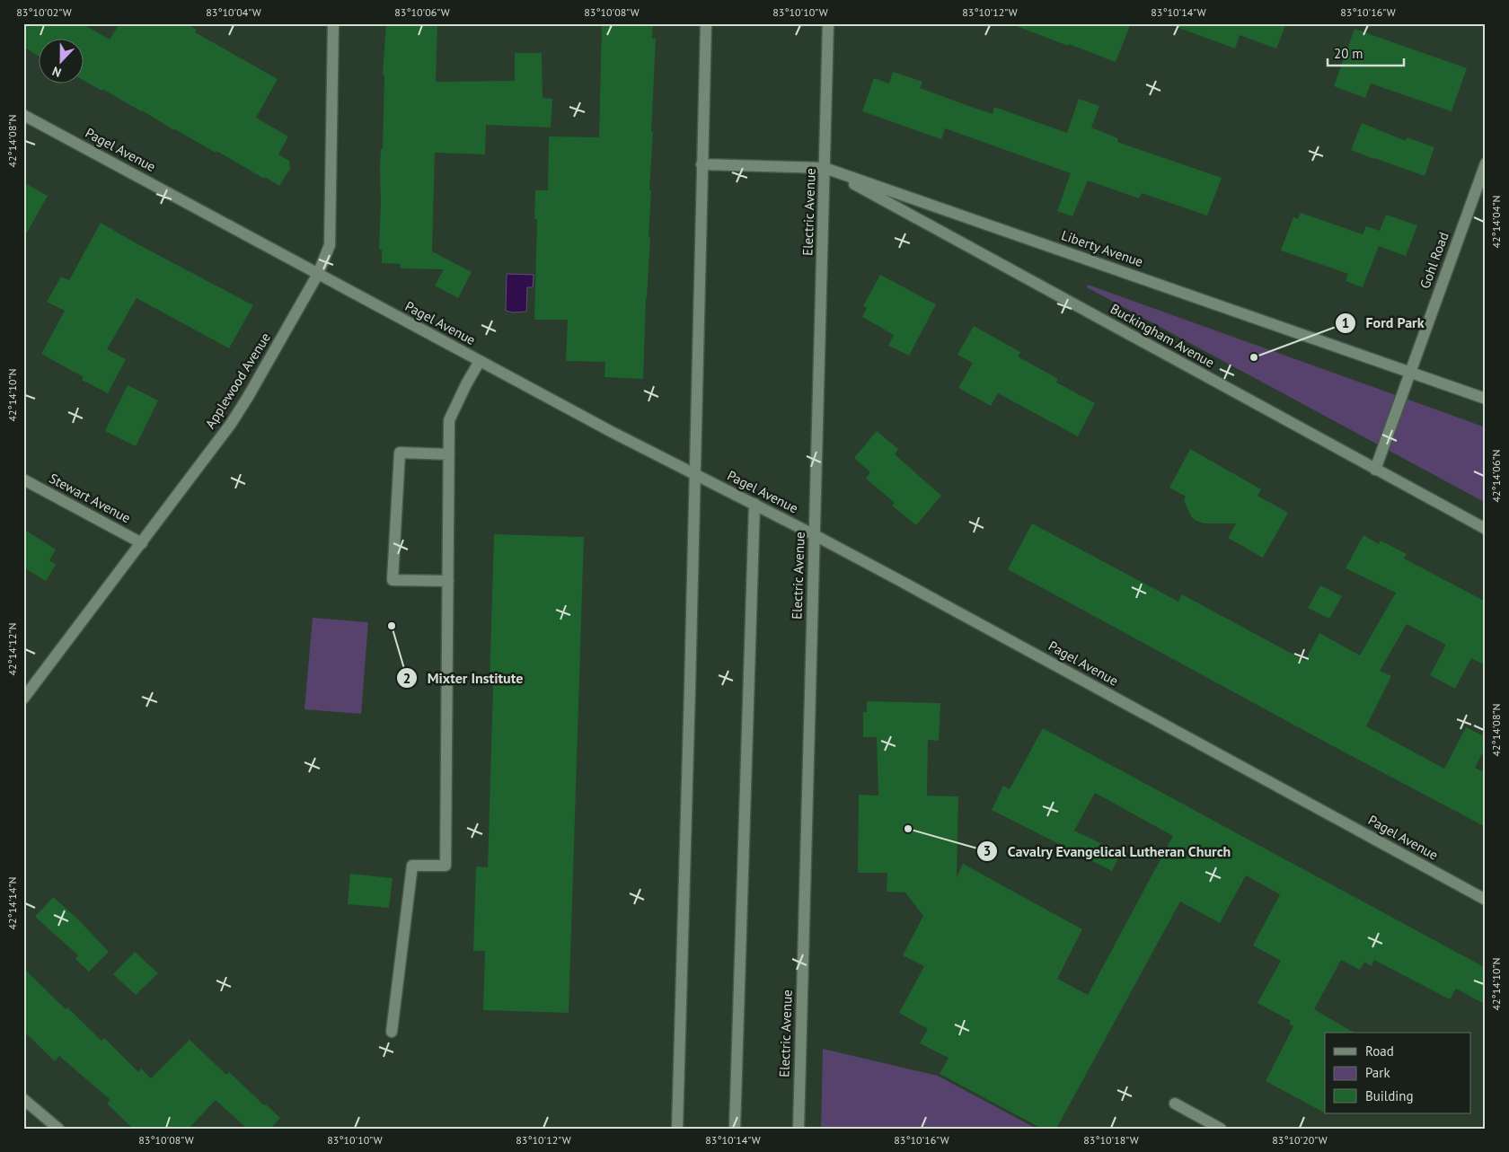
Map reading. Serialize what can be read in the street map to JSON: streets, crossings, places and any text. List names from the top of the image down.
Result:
{
  "streets": {
    "street": [
      "Pagel Avenue",
      "Electric Avenue",
      "Liberty Avenue",
      "Gohl Road",
      "Buckingham Avenue",
      "Applewood Avenue",
      "Stewart Avenue"
    ]
  },
  "crossings": [
    ["Pagel Avenue", "Electric Avenue"],
    ["Pagel Avenue", "Applewood Avenue"],
    ["Electric Avenue", "Liberty Avenue"],
    ["Electric Avenue", "Buckingham Avenue"],
    ["Liberty Avenue", "Gohl Road"],
    ["Liberty Avenue", "Buckingham Avenue"],
    ["Gohl Road", "Buckingham Avenue"],
    ["Applewood Avenue", "Stewart Avenue"]
  ],
  "places": ["Ford Park", "Mixter Institute", "Cavalry Evangelical Lutheran Church"],
  "legend": ["Road", "Park", "Building"],
  "scale_bar": "20 m",
  "north": "bottom",
  "coordinates": [
    "83°10'02\"W",
    "83°10'04\"W",
    "83°10'06\"W",
    "83°10'08\"W",
    "83°10'10\"W",
    "83°10'12\"W",
    "83°10'14\"W",
    "83°10'16\"W",
    "42°14'08\"N",
    "42°14'04\"N",
    "42°14'10\"N",
    "42°14'06\"N",
    "42°14'12\"N",
    "42°14'14\"N",
    "83°10'18\"W",
    "83°10'20\"W"
  ]
}
